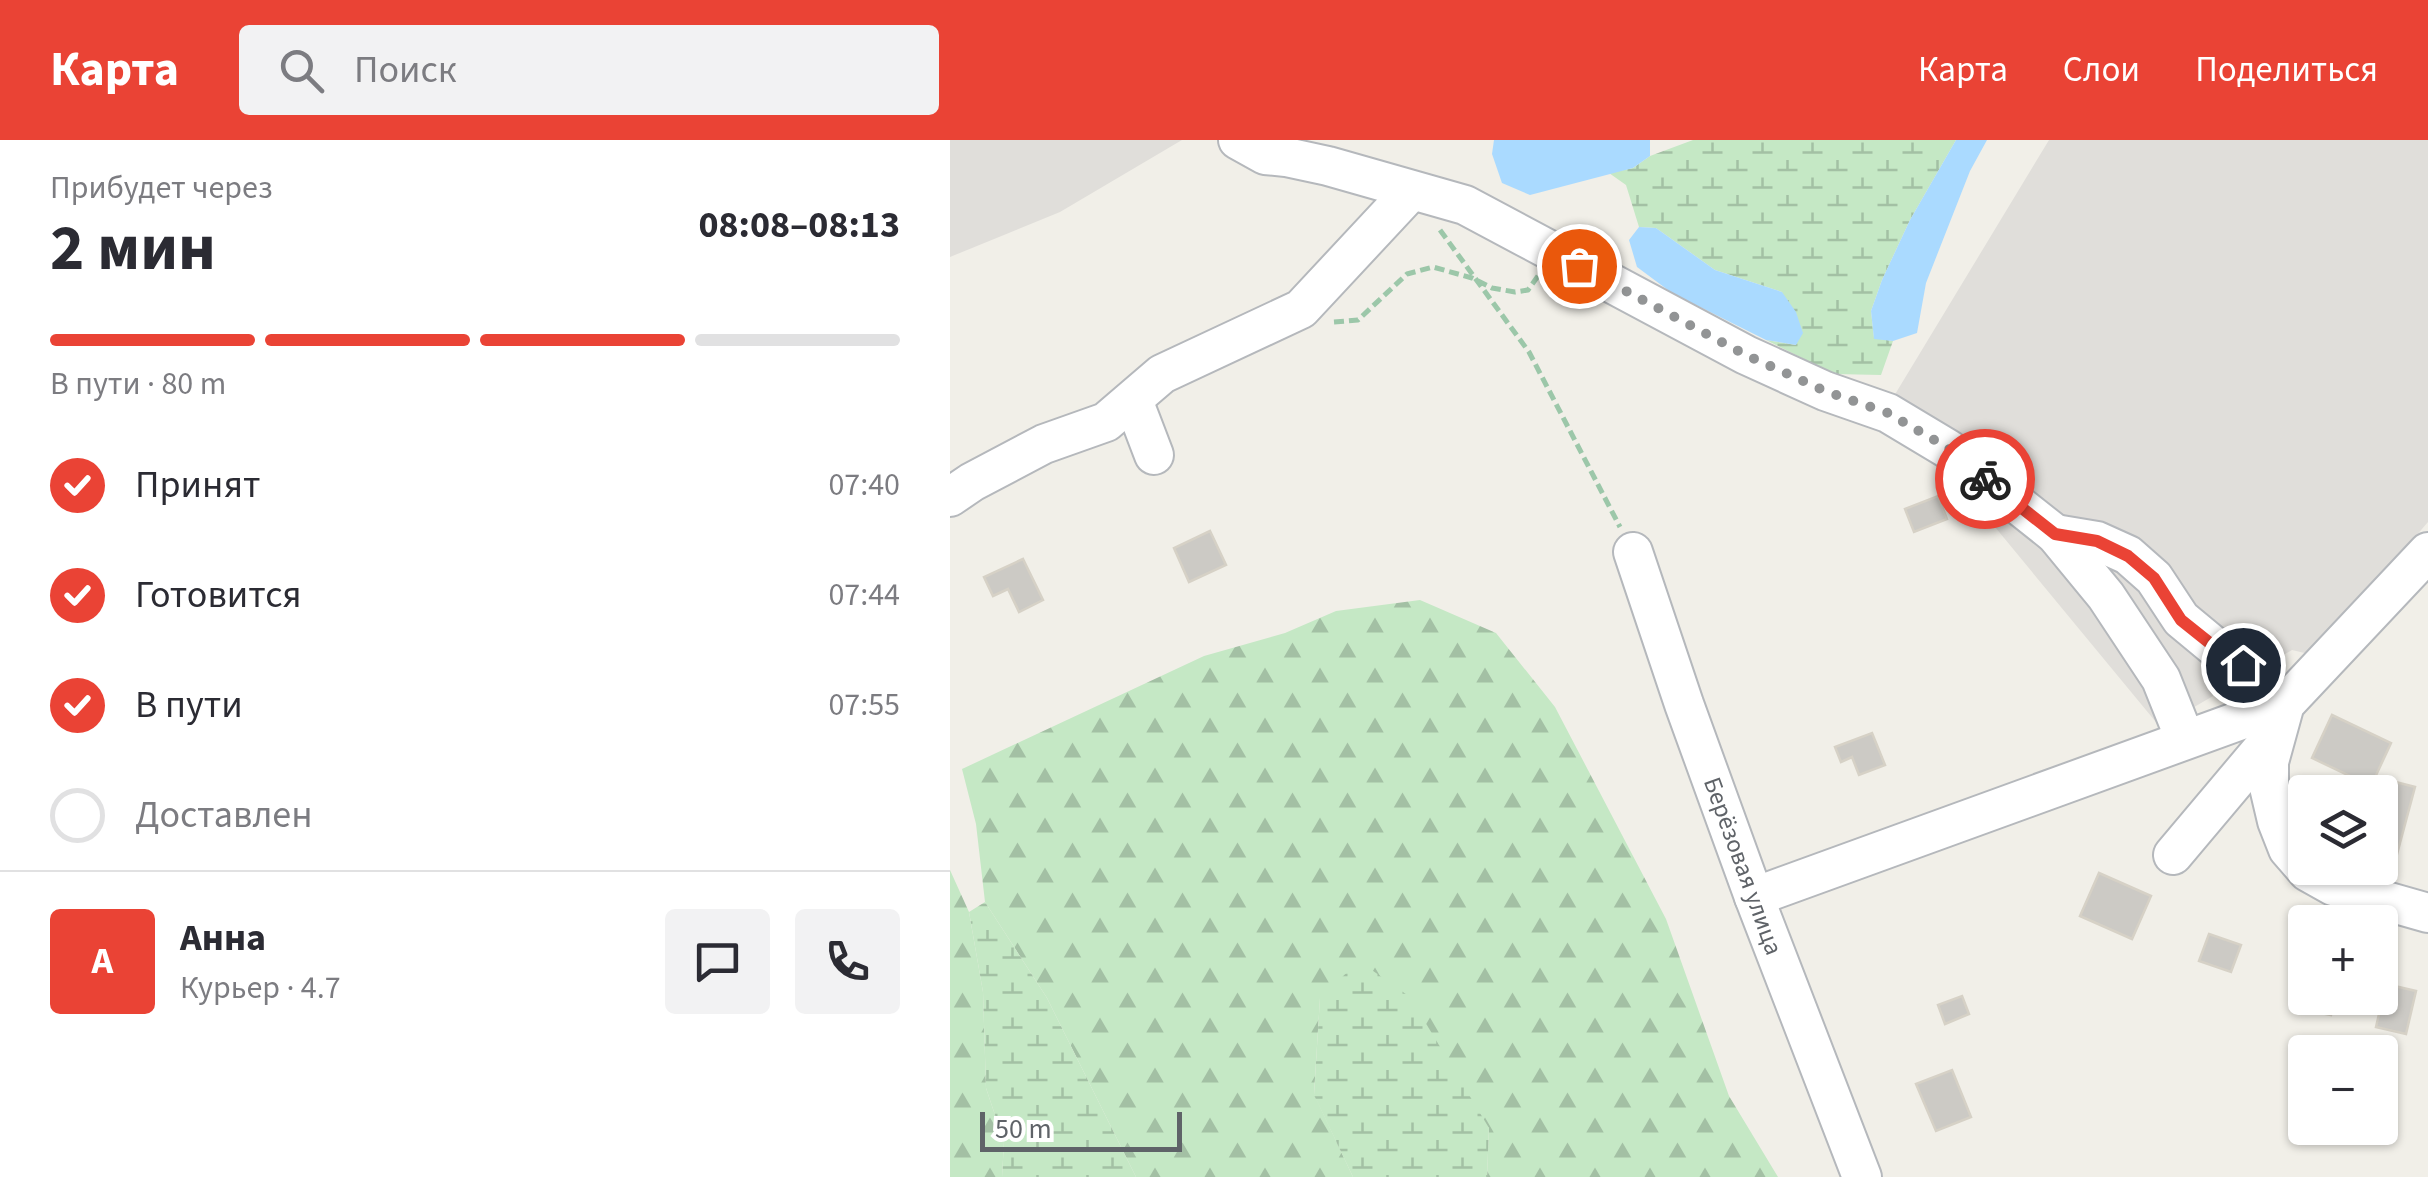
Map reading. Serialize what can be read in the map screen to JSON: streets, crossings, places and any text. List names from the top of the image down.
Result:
{
  "streets": {
    "street": ["Берёзовая улица"]
  },
  "scale_bar": "50 m",
  "page": {
    "header": "Карта",
    "search": "Поиск",
    "nav": ["Карта", "Слои", "Поделиться"],
    "heading": ["2 мин", "Прибудет через", "08:08–08:13"],
    "panel": ["Анна", "Курьер · 4.7"],
    "bar": "В пути · 80 m",
    "list": [
      ["Принят", "07:40"],
      ["Готовится", "07:44"],
      ["В пути", "07:55"],
      "Доставлен"
    ],
    "map_buttons": ["+", "−"],
    "round": "А",
    "scale": "50 m"
  }
}
